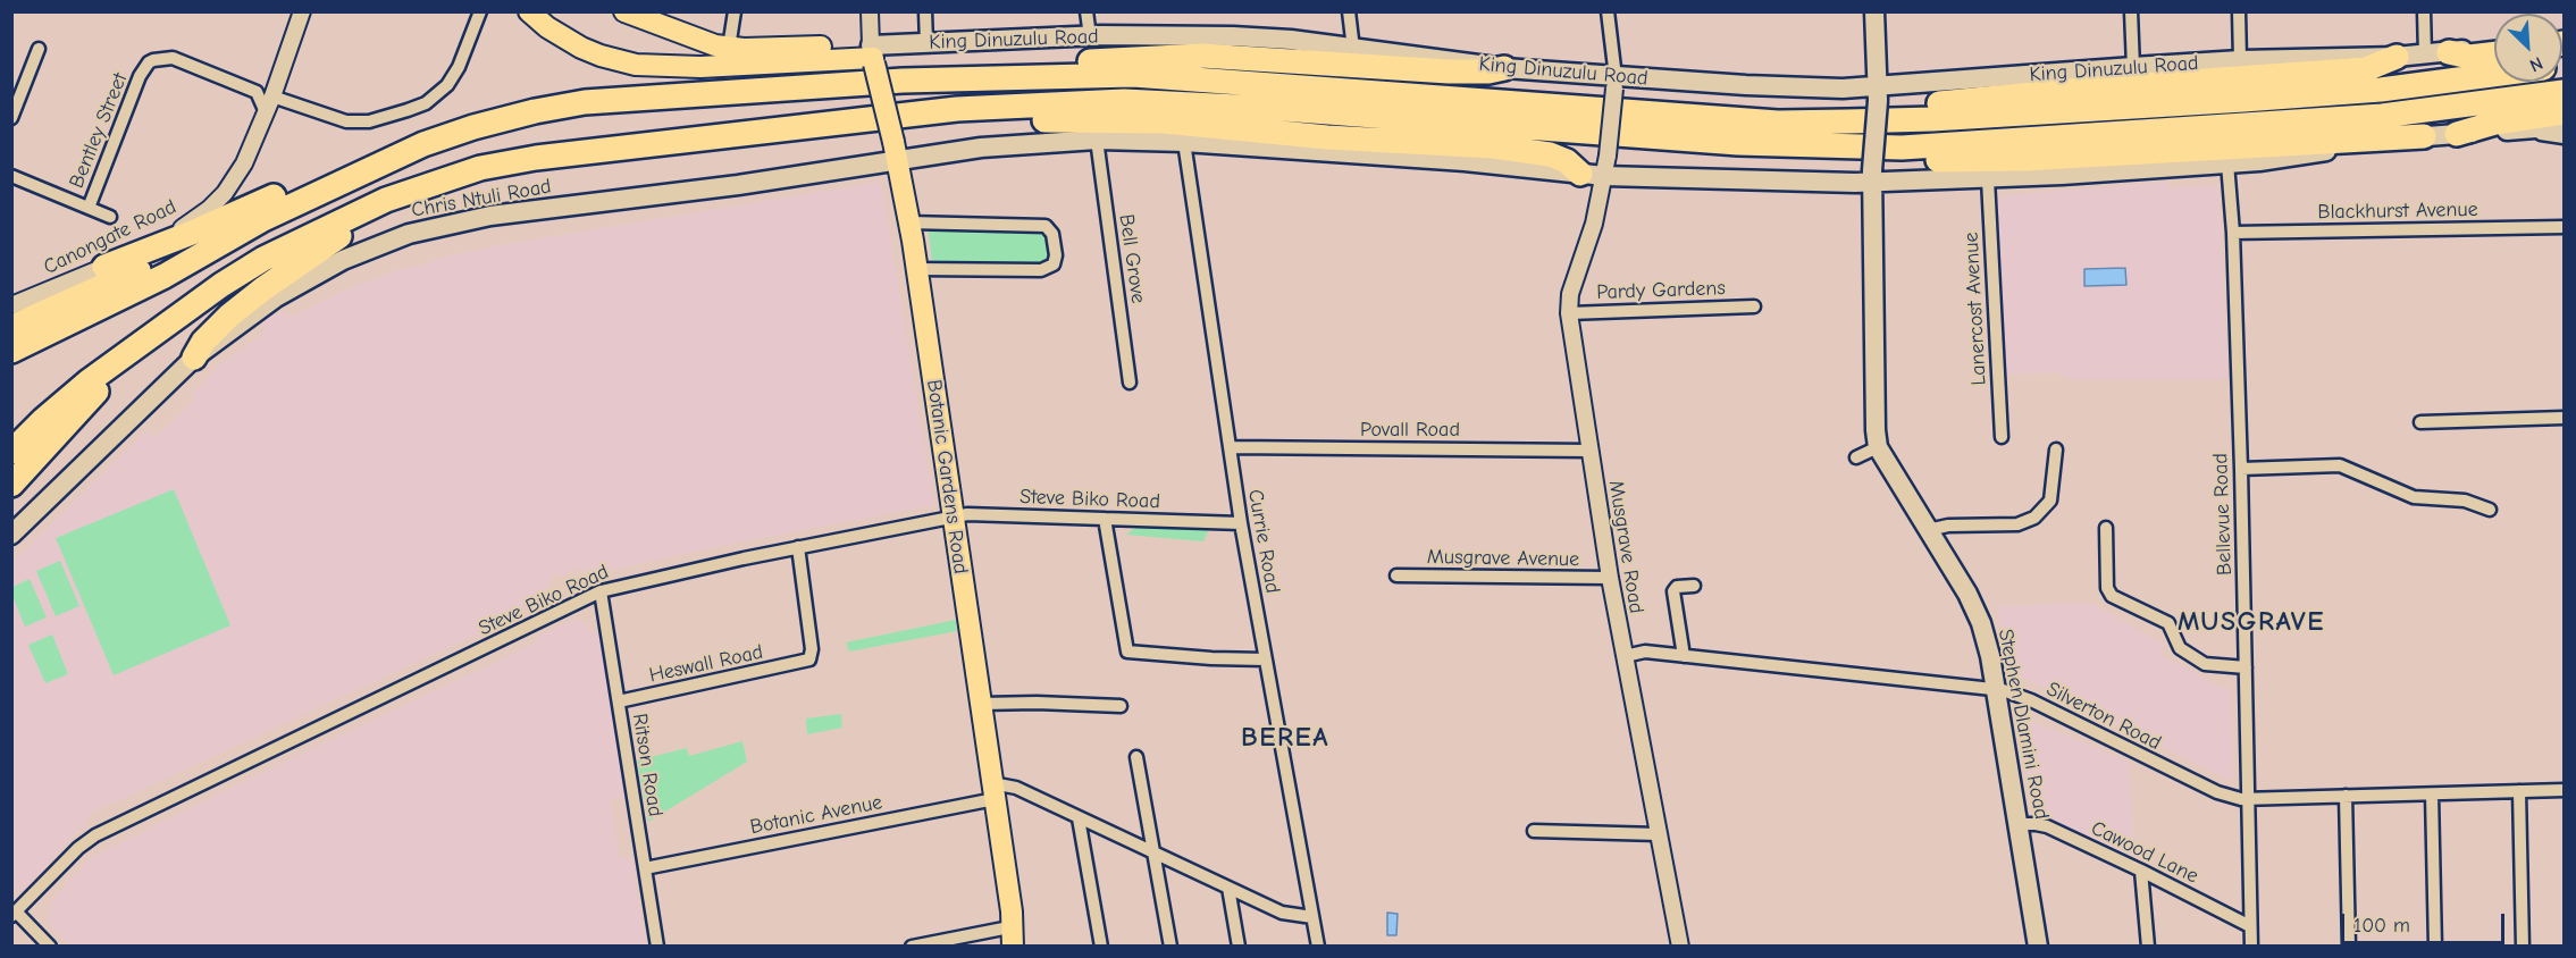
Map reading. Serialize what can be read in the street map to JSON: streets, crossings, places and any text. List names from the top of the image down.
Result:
{
  "streets": {
    "main road": [
      "King Dinuzulu Road",
      "Chris Ntuli Road",
      "Botanic Gardens Road",
      "Stephen Dlamini Road"
    ],
    "street": [
      "Bentley Street",
      "Blackhurst Avenue",
      "Canongate Road",
      "Bell Grove",
      "Pardy Gardens",
      "Lanercost Avenue",
      "Povall Road",
      "Steve Biko Road",
      "Bellevue Road",
      "Currie Road",
      "Musgrave Road",
      "Musgrave Avenue",
      "Heswall Road",
      "Silverton Road",
      "Ritson Road",
      "Botanic Avenue",
      "Cawood Lane"
    ]
  },
  "crossings": [
    ["King Dinuzulu Road", "Botanic Gardens Road"],
    ["King Dinuzulu Road", "Musgrave Road"],
    ["King Dinuzulu Road", "Stephen Dlamini Road"],
    ["Bentley Street", "Canongate Road"],
    ["Chris Ntuli Road", "Botanic Gardens Road"],
    ["Blackhurst Avenue", "Bellevue Road"],
    ["Pardy Gardens", "Musgrave Road"],
    ["Povall Road", "Currie Road"],
    ["Povall Road", "Musgrave Road"],
    ["Botanic Gardens Road", "Steve Biko Road"],
    ["Botanic Gardens Road", "Botanic Avenue"],
    ["Steve Biko Road", "Currie Road"],
    ["Steve Biko Road", "Heswall Road"],
    ["Steve Biko Road", "Ritson Road"],
    ["Bellevue Road", "Silverton Road"],
    ["Bellevue Road", "Cawood Lane"],
    ["Currie Road", "Botanic Avenue"],
    ["Musgrave Road", "Musgrave Avenue"],
    ["Musgrave Road", "Silverton Road"],
    ["Heswall Road", "Ritson Road"],
    ["Silverton Road", "Stephen Dlamini Road"],
    ["Stephen Dlamini Road", "Cawood Lane"],
    ["Ritson Road", "Botanic Avenue"]
  ],
  "districts": ["MUSGRAVE", "BEREA"],
  "scale_bar": "100 m",
  "north": "bottom right"
}
